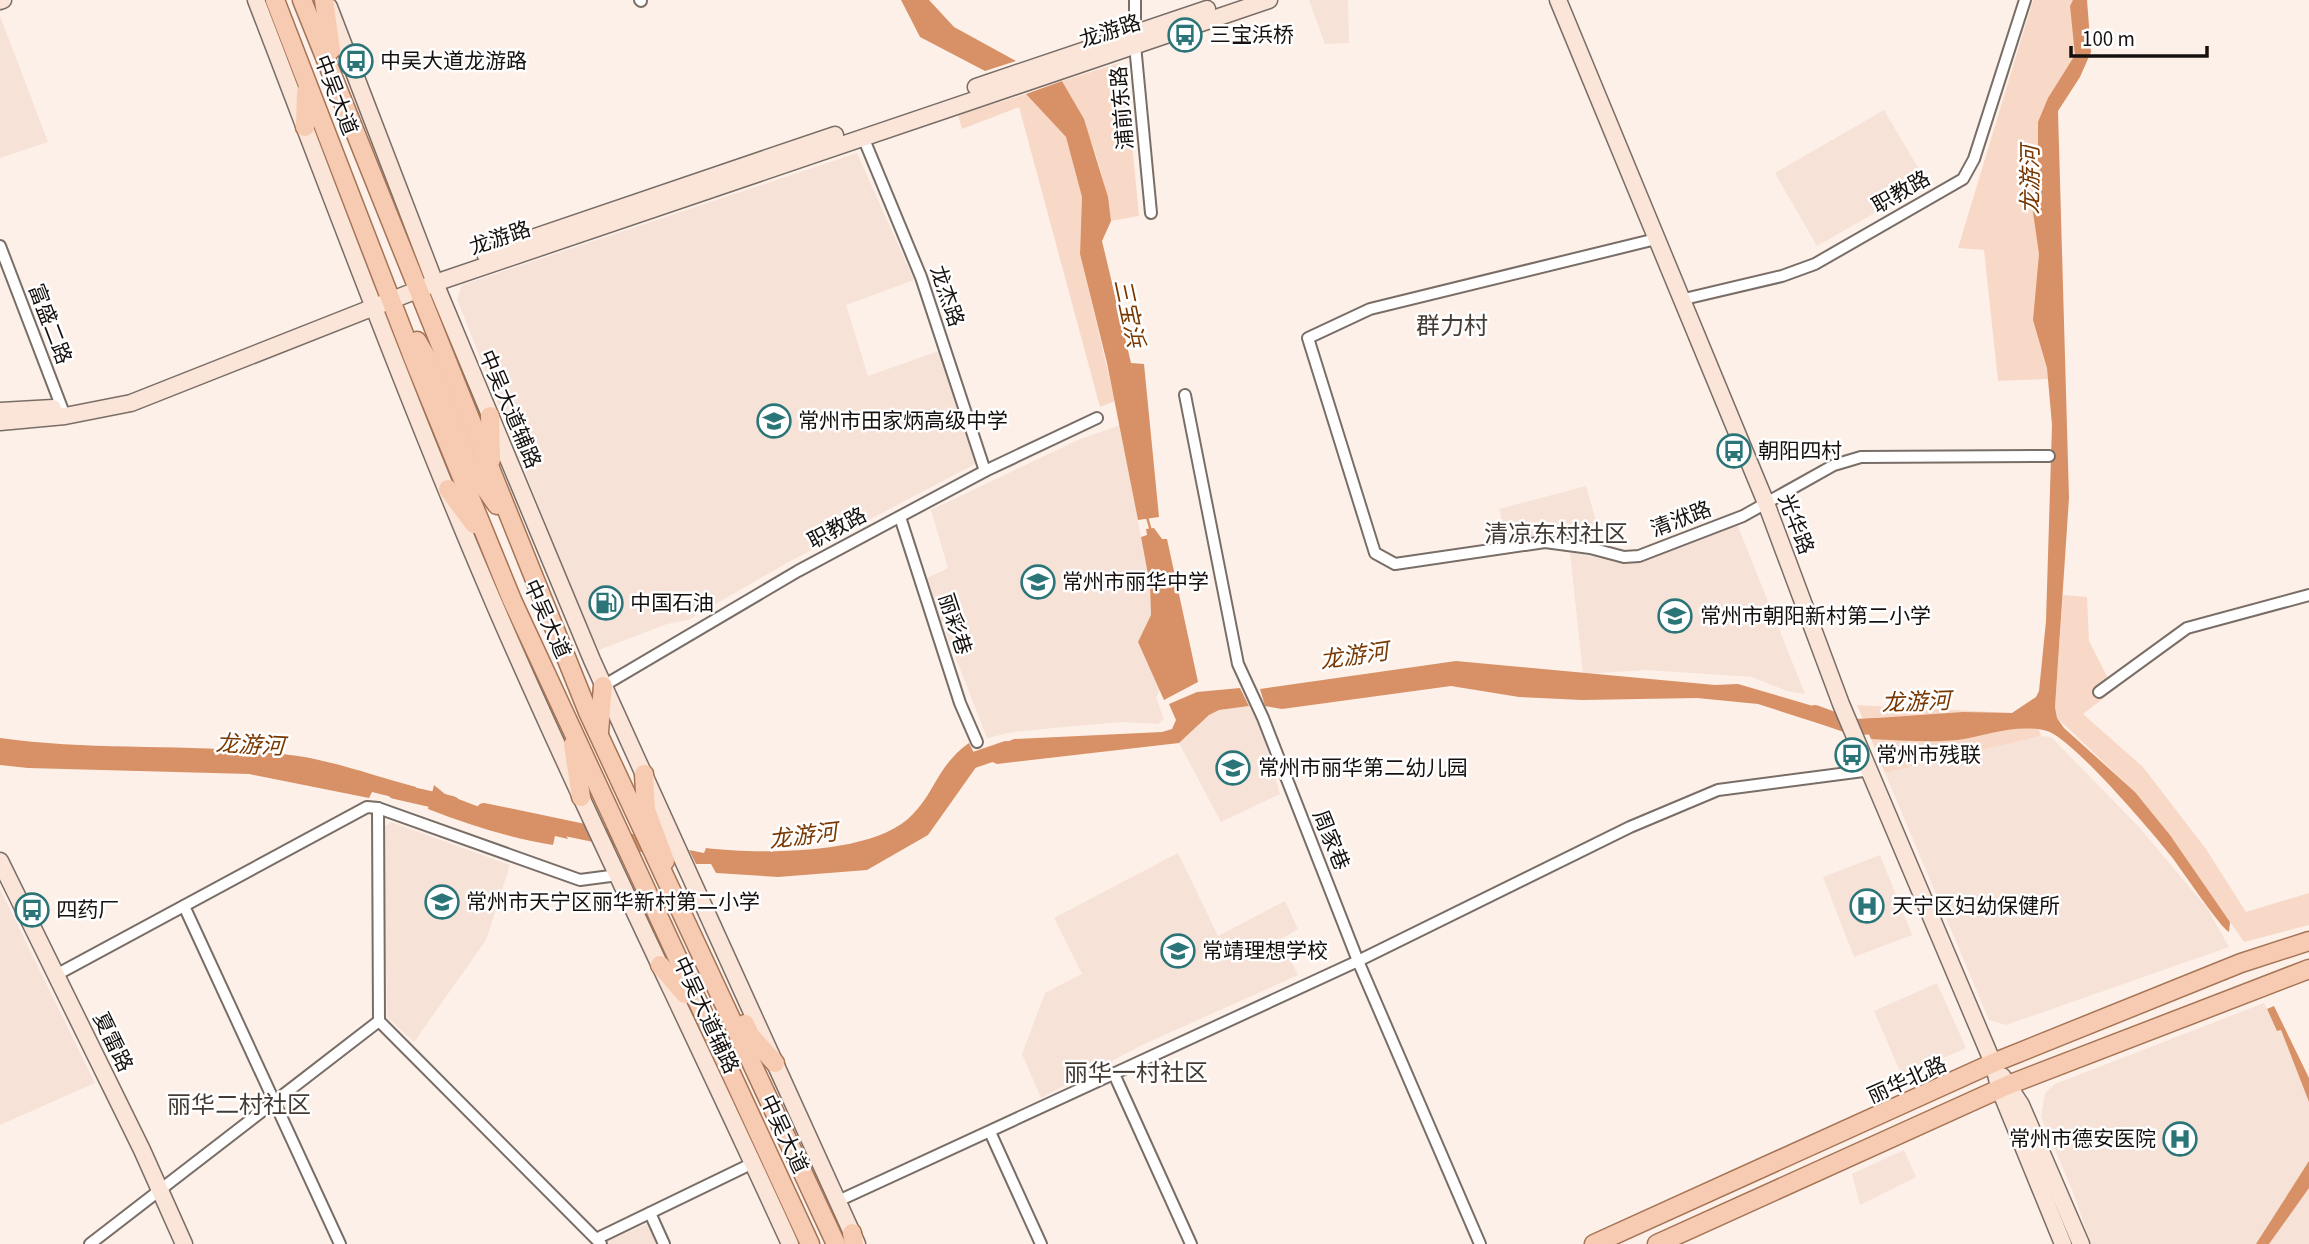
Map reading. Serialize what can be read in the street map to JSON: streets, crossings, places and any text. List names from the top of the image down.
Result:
{
  "streets": {
    "main road": [
      "龙游路",
      "中吴大道",
      "中吴大道辅路",
      "光华路",
      "夏雷路",
      "丽华北路"
    ],
    "street": [
      "浦前东路",
      "职教路",
      "龙杰路",
      "富盛二路",
      "清洑路",
      "丽彩巷",
      "周家巷"
    ]
  },
  "crossings": [
    ["龙游路", "中吴大道"],
    ["龙游路", "浦前东路"],
    ["龙游路", "龙杰路"],
    ["龙游路", "富盛二路"],
    ["龙游路", "中吴大道辅路"],
    ["中吴大道", "中吴大道辅路"],
    ["职教路", "龙杰路"],
    ["职教路", "中吴大道辅路"],
    ["职教路", "光华路"],
    ["职教路", "丽彩巷"],
    ["清洑路", "光华路"],
    ["光华路", "丽华北路"]
  ],
  "districts": [
    "群力村",
    "清凉东村社区",
    "丽华一村社区",
    "丽华二村社区"
  ],
  "water": ["龙游河", "三宝浜"],
  "places": {
    "bus stop": [
      "三宝浜桥",
      "中吴大道龙游路",
      "朝阳四村",
      "常州市残联",
      "四药厂"
    ],
    "school or university": [
      "常州市田家炳高级中学",
      "常州市丽华中学",
      "常州市朝阳新村第二小学",
      "常州市丽华第二幼儿园",
      "常州市天宁区丽华新村第二小学",
      "常靖理想学校"
    ],
    "fuel station": ["中国石油"],
    "hospital": ["天宁区妇幼保健所", "常州市德安医院"]
  },
  "scale_bar": "100 m"
}
